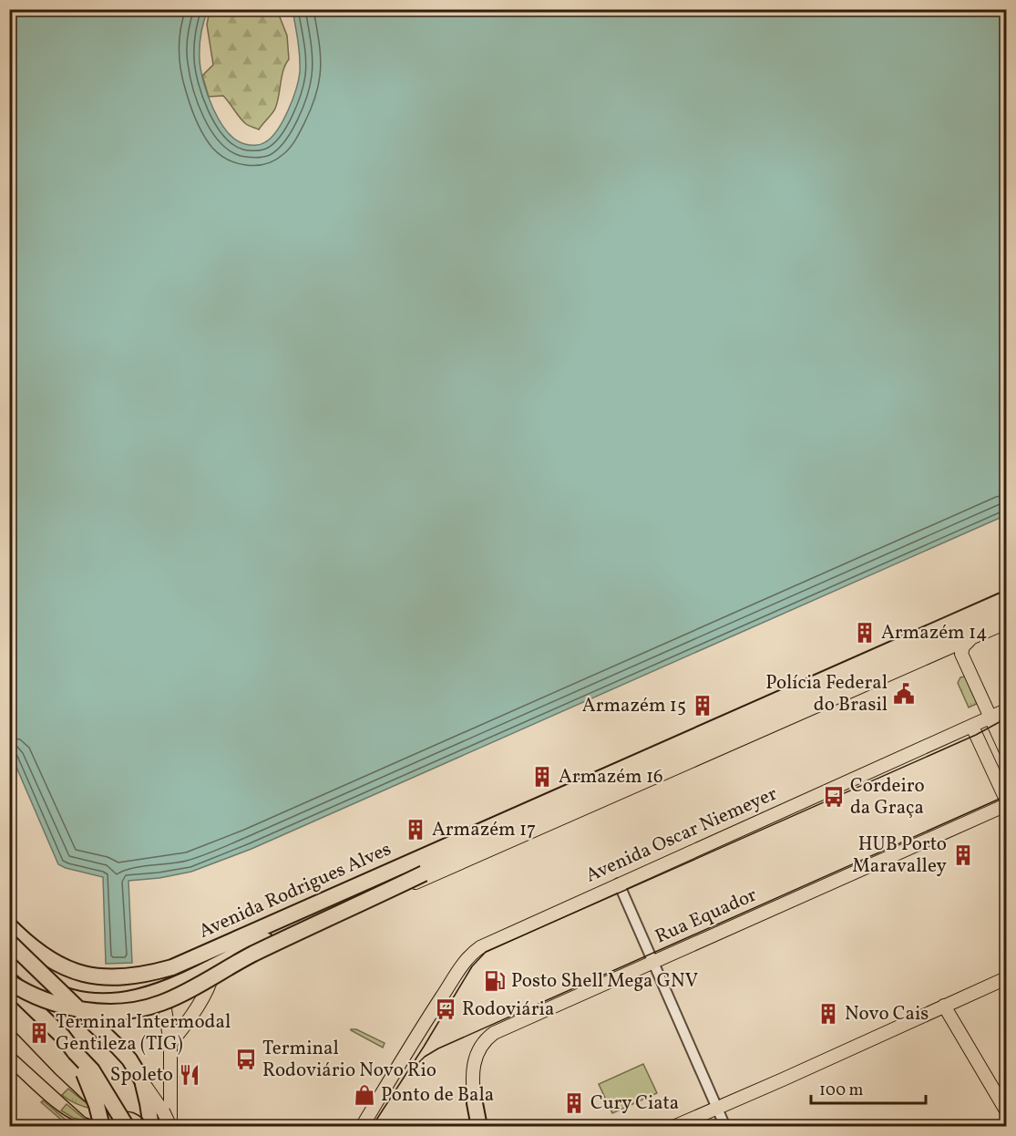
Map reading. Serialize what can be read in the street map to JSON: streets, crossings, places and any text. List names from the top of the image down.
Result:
{
  "streets": {
    "highway": ["Avenida Rodrigues Alves"],
    "main road": ["Avenida Oscar Niemeyer", "Rua Equador"]
  },
  "places": {
    "building": [
      "Armazém 14",
      "Armazém 15",
      "Armazém 16",
      "Armazém 17",
      "HUB Porto Maravalley",
      "Novo Cais",
      "Terminal Intermodal Gentileza (TIG)",
      "Cury Ciata"
    ],
    "public building": ["Polícia Federal do Brasil"],
    "bus stop": ["Cordeiro da Graça", "Rodoviária", "Terminal Rodoviário Novo Rio"],
    "fuel station": ["Posto Shell Mega GNV"],
    "restaurant": ["Spoleto"],
    "shop": ["Ponto de Bala"]
  },
  "scale_bar": "100 m"
}
